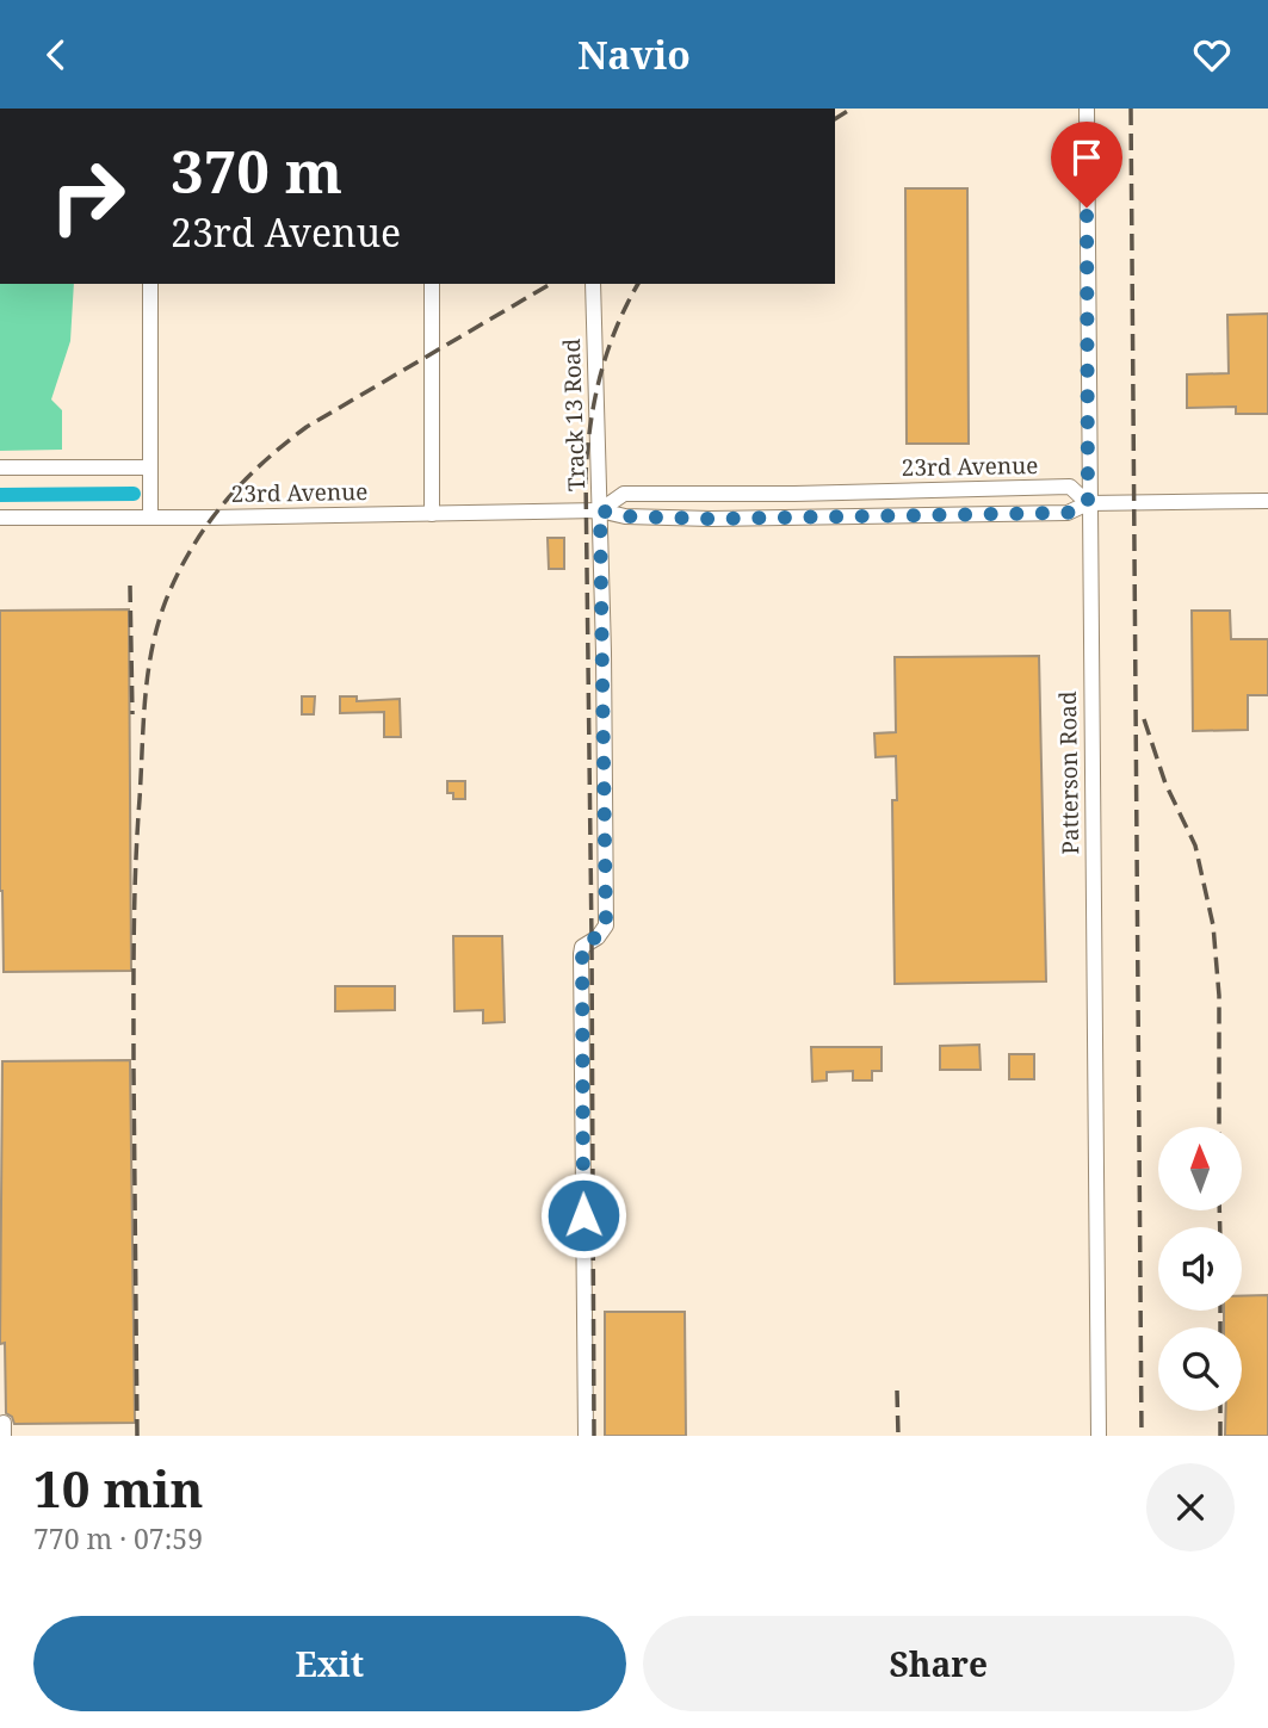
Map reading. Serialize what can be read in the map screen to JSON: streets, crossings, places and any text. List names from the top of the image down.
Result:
{
  "streets": {
    "street": ["Track 13 Road", "23rd Avenue", "Patterson Road"]
  },
  "crossings": [
    ["Track 13 Road", "23rd Avenue"],
    ["23rd Avenue", "Patterson Road"]
  ],
  "north": "top",
  "page": {
    "header": "Navio",
    "turn": ["370 m", "23rd Avenue"],
    "heading": ["10 min", "770 m · 07:59"],
    "buttons": ["Exit", "Share"]
  }
}
